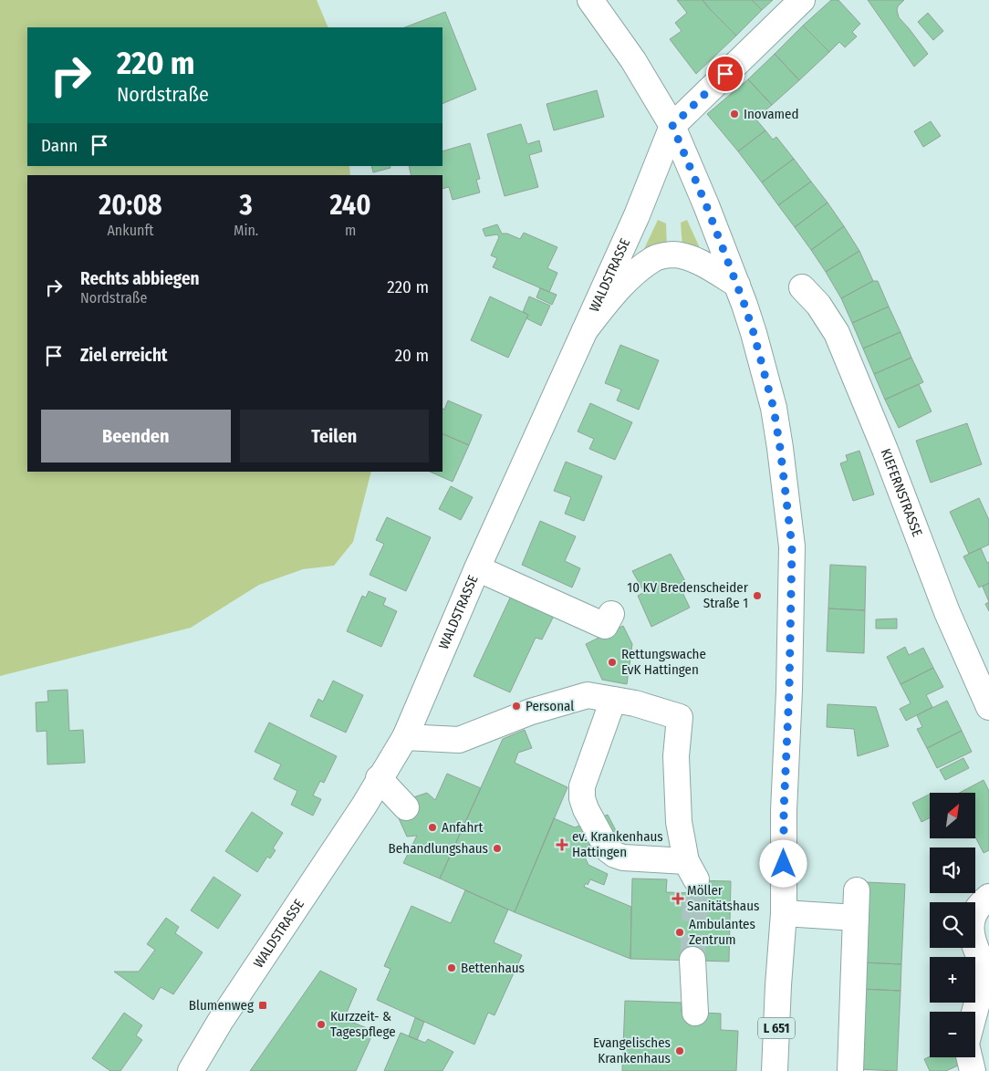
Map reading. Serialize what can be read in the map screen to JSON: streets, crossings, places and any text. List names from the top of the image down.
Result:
{
  "streets": {
    "street": ["WALDSTRASSE", "KIEFERNSTRASSE", "L 651"]
  },
  "crossings": [
    ["WALDSTRASSE", "L 651"]
  ],
  "places": {
    "other": [
      "Inovamed",
      "10 KV Bredenscheider Straße 1",
      "Rettungswache EvK Hattingen",
      "Personal",
      "Anfahrt",
      "Behandlungshaus",
      "Ambulantes Zentrum",
      "Bettenhaus",
      "Kurzzeit- & Tagespflege",
      "Evangelisches Krankenhaus"
    ],
    "health": ["ev. Krankenhaus Hattingen", "Möller Sanitätshaus"],
    "transit": ["Blumenweg"]
  },
  "north": "top right",
  "page": {
    "turn": ["220 m", "Nordstraße"],
    "then": "Dann",
    "eta": [
      "20:08",
      "Ankunft",
      "3",
      "Min.",
      "240",
      "m"
    ],
    "list": [
      {
        "name": "Rechts abbiegen",
        "note": "Nordstraße",
        "value": "220 m"
      },
      {
        "name": "Ziel erreicht",
        "value": "20 m"
      }
    ],
    "buttons": ["Beenden", "Teilen"],
    "map_buttons": ["+", "−"]
  }
}
